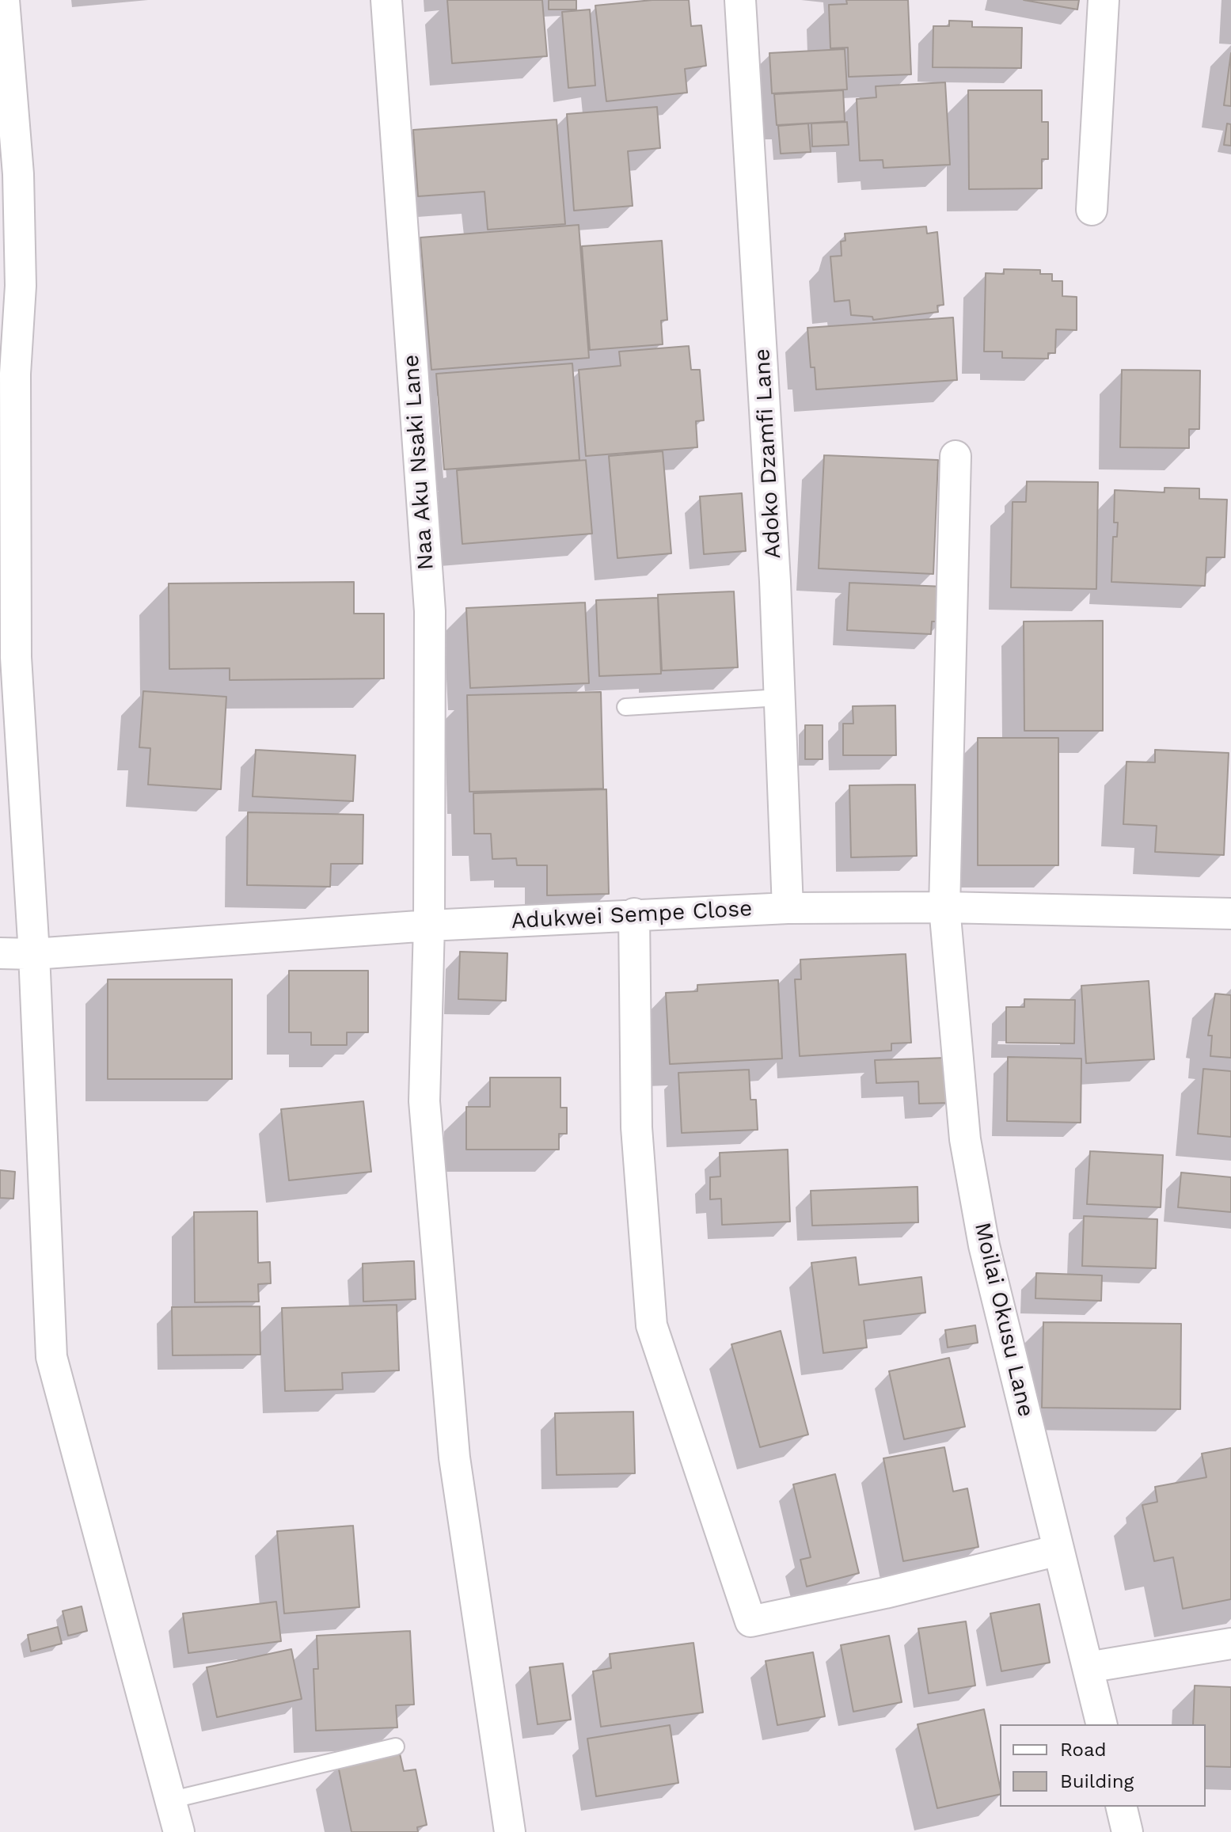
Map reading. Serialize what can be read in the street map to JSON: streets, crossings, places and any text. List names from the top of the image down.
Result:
{
  "streets": {
    "street": [
      "Adoko Dzamfi Lane",
      "Naa Aku Nsaki Lane",
      "Adukwei Sempe Close",
      "Moilai Okusu Lane"
    ]
  },
  "crossings": [
    ["Adoko Dzamfi Lane", "Adukwei Sempe Close"],
    ["Naa Aku Nsaki Lane", "Adukwei Sempe Close"],
    ["Adukwei Sempe Close", "Moilai Okusu Lane"]
  ],
  "legend": ["Road", "Building"]
}
